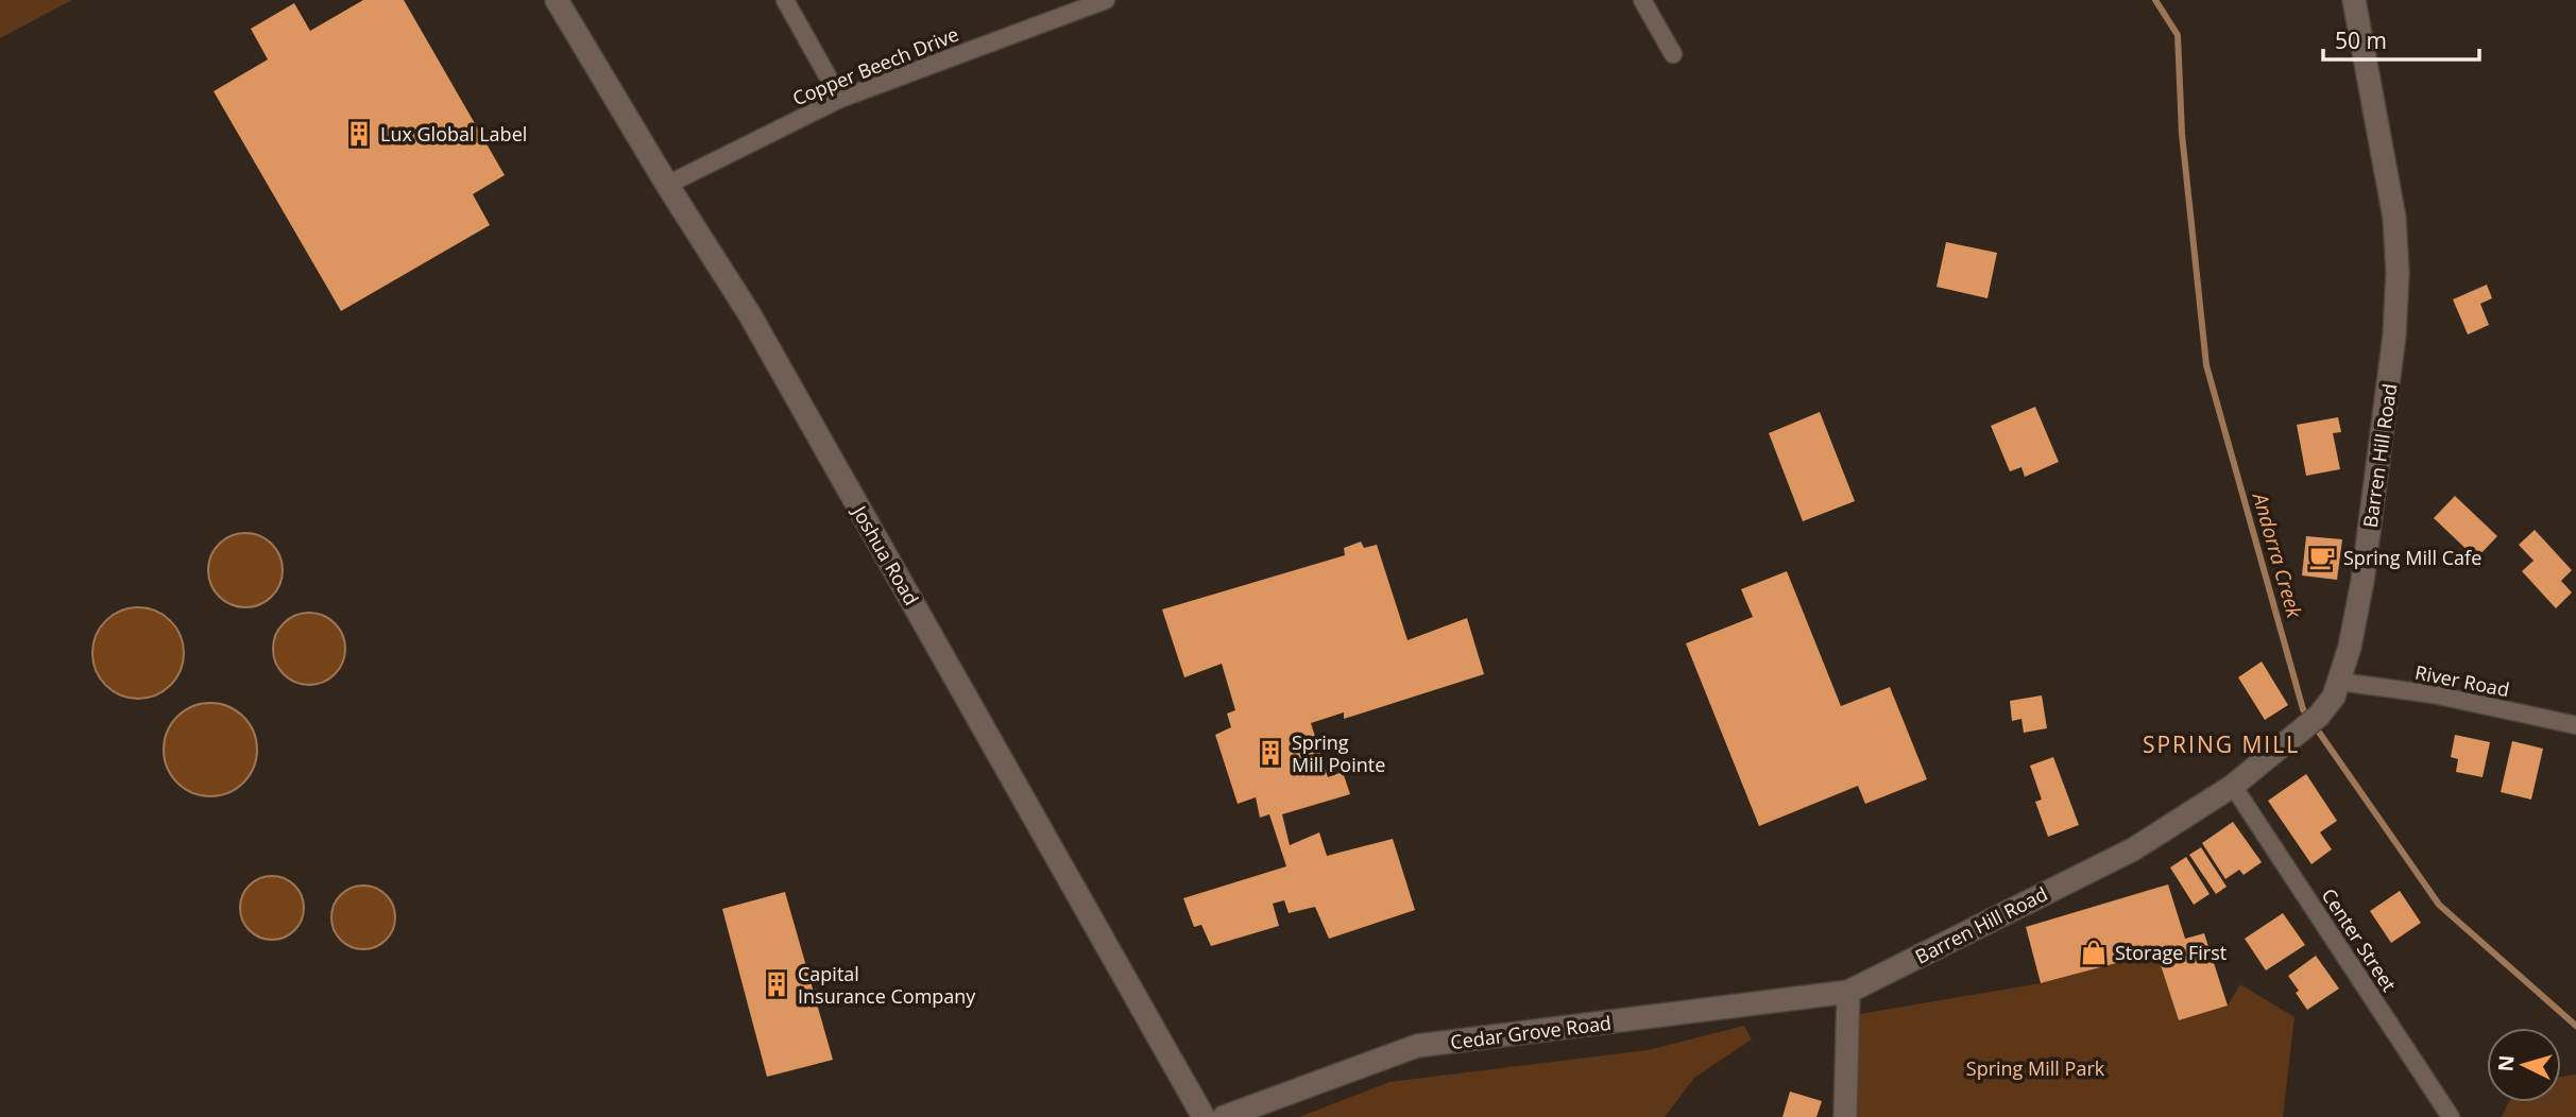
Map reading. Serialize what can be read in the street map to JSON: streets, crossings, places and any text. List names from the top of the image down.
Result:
{
  "streets": {
    "main road": ["Barren Hill Road", "Joshua Road", "Cedar Grove Road"],
    "street": ["Copper Beech Drive", "River Road", "Center Street"]
  },
  "crossings": [
    ["Copper Beech Drive", "Joshua Road"],
    ["Barren Hill Road", "River Road"],
    ["Barren Hill Road", "Center Street"],
    ["Barren Hill Road", "Cedar Grove Road"]
  ],
  "districts": ["SPRING MILL"],
  "water": ["Andorra Creek"],
  "parks": ["Spring Mill Park"],
  "places": {
    "building": ["Lux Global Label", "Spring Mill Pointe", "Capital Insurance Company"],
    "cafe": ["Spring Mill Cafe"],
    "shop": ["Storage First"]
  },
  "scale_bar": "50 m",
  "north": "left"
}
